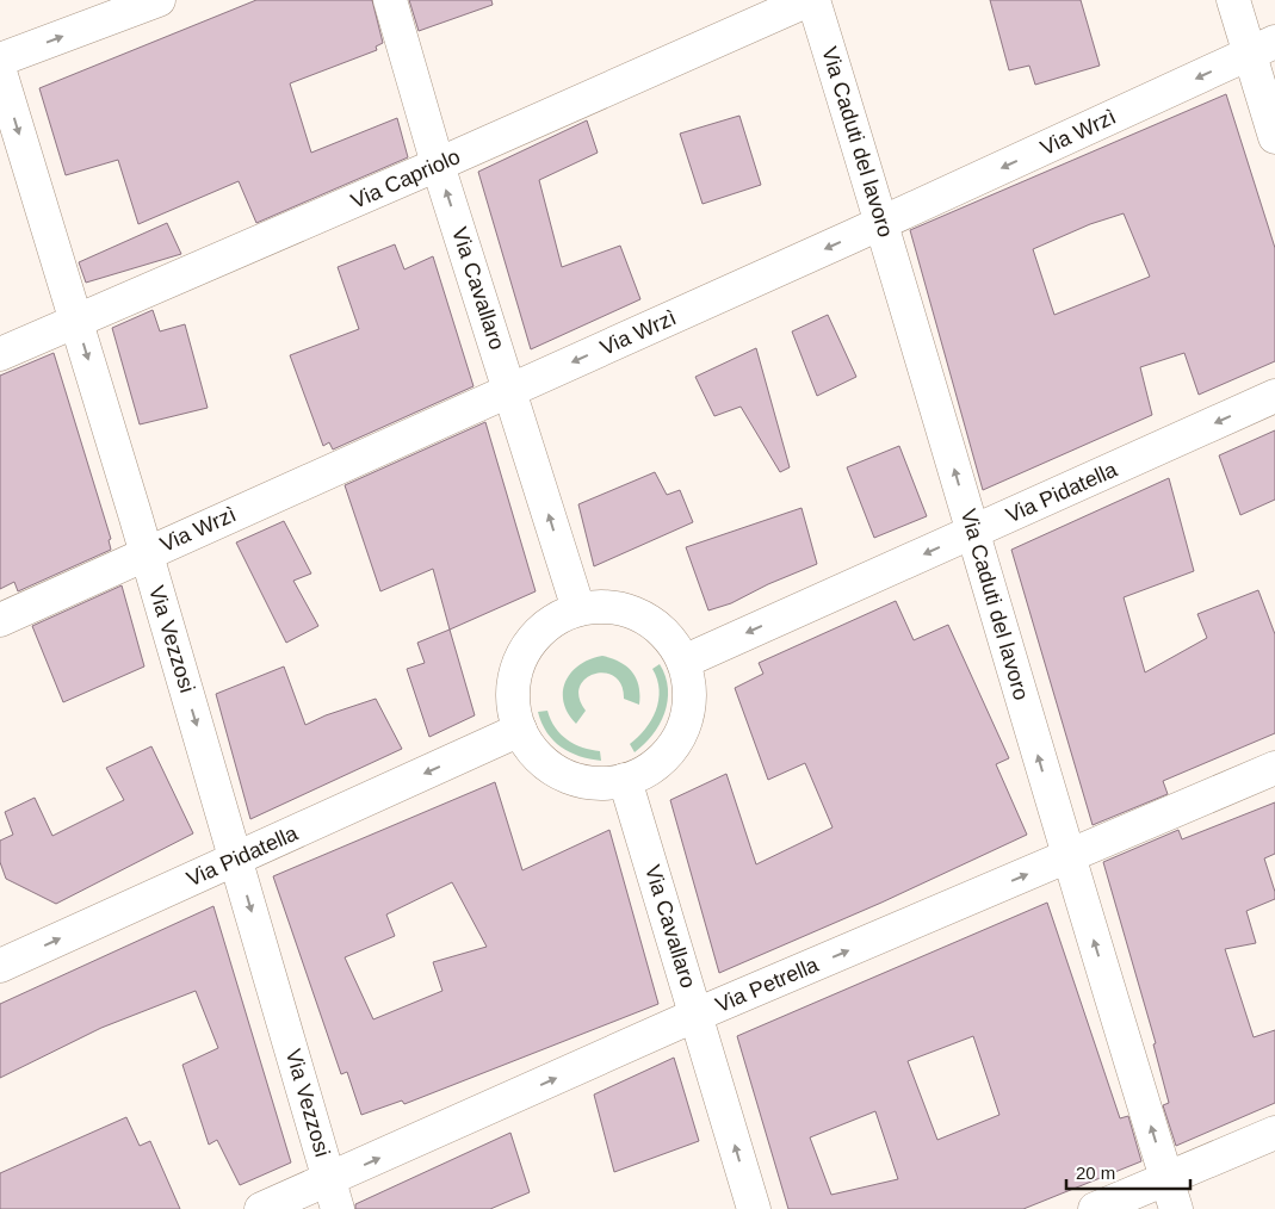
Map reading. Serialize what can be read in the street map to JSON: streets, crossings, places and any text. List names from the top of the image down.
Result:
{
  "streets": {
    "street": [
      "Via Wrzì",
      "Via Caduti del lavoro",
      "Via Capriolo",
      "Via Cavallaro",
      "Via Pidatella",
      "Via Vezzosi",
      "Via Petrella"
    ]
  },
  "crossings": [
    ["Via Wrzì", "Via Caduti del lavoro"],
    ["Via Wrzì", "Via Cavallaro"],
    ["Via Wrzì", "Via Vezzosi"],
    ["Via Caduti del lavoro", "Via Pidatella"],
    ["Via Caduti del lavoro", "Via Petrella"],
    ["Via Capriolo", "Via Cavallaro"],
    ["Via Capriolo", "Via Vezzosi"],
    ["Via Cavallaro", "Via Pidatella"],
    ["Via Cavallaro", "Via Petrella"],
    ["Via Pidatella", "Via Vezzosi"],
    ["Via Vezzosi", "Via Petrella"]
  ],
  "one_way": [
    "Via Wrzì",
    "Via Caduti del lavoro",
    "Via Cavallaro",
    "Via Vezzosi",
    "Via Petrella"
  ],
  "scale_bar": "20 m"
}
